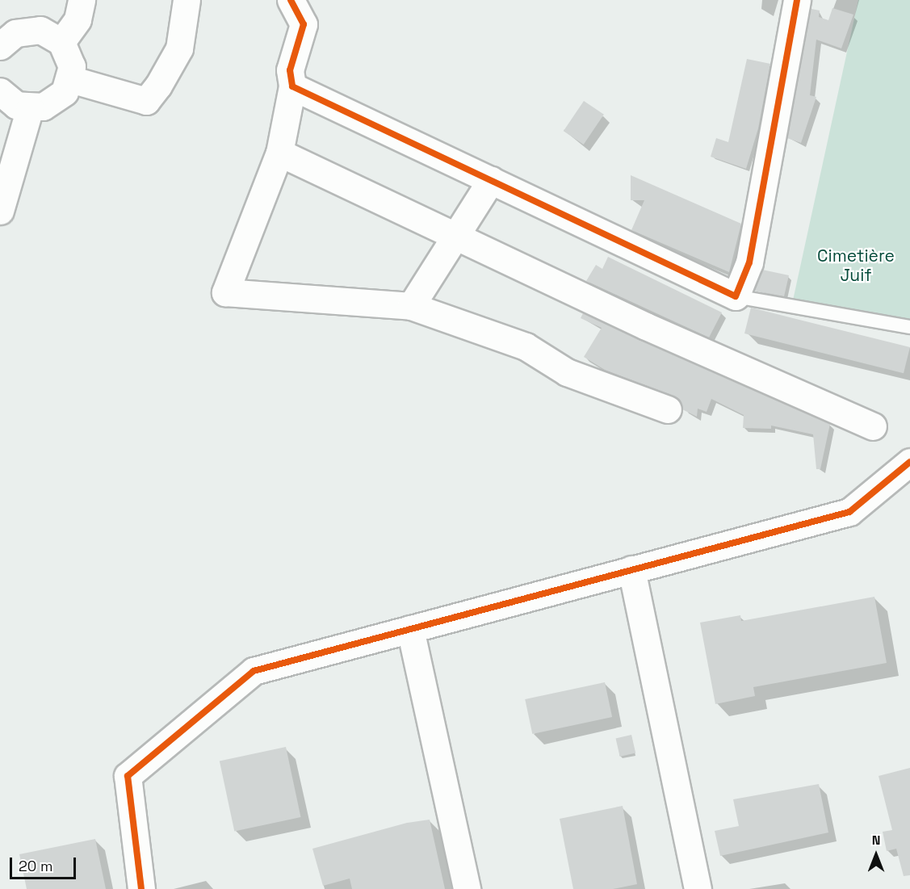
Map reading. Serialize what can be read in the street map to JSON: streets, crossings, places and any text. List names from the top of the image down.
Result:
{
  "parks": ["Cimetière Juif"],
  "scale_bar": "20 m",
  "north": "top"
}
